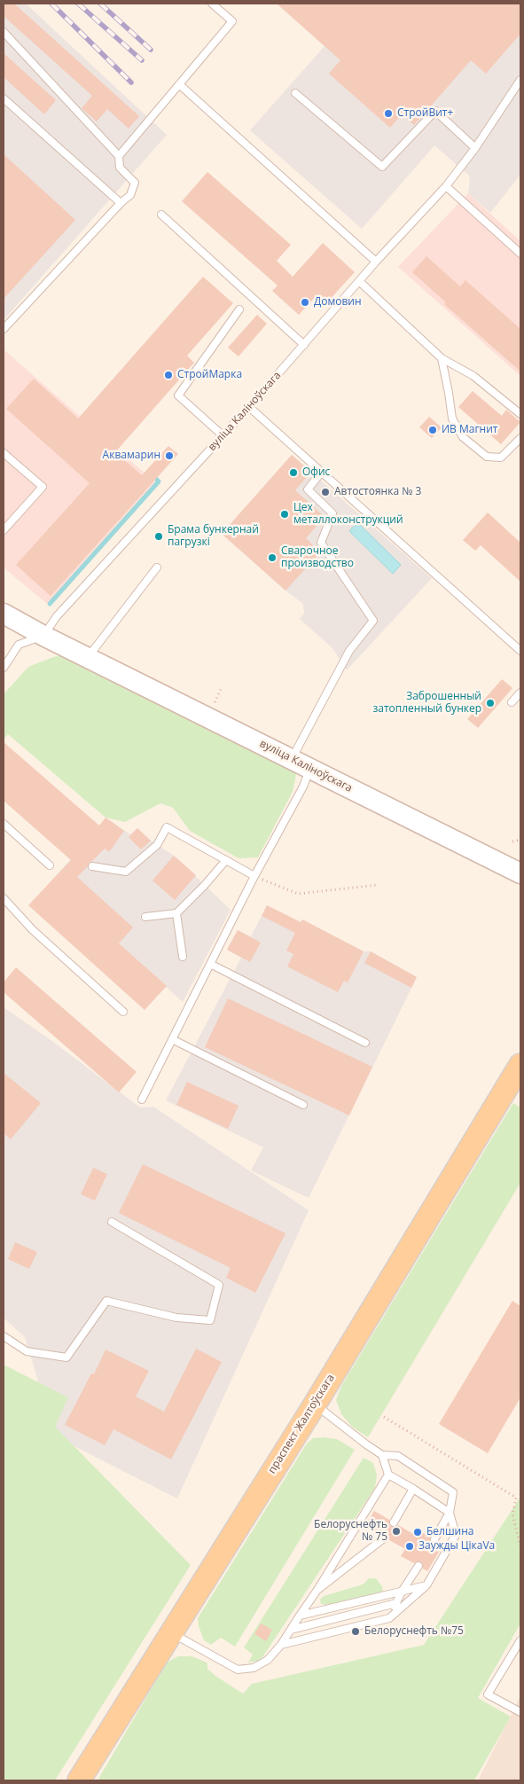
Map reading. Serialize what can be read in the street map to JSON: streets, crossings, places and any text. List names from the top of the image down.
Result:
{
  "streets": {
    "main road": ["праспект Жалтоўскага"],
    "street": ["вуліца Каліноўскага"]
  },
  "places": [
    "СтройВит+",
    "Домовин",
    "СтройМарка",
    "ИВ Магнит",
    "Аквамарин",
    "Офис",
    "Автостоянка № 3",
    "Цех металлоконструкций",
    "Брама бункернай пагрузкі",
    "Сварочное производство",
    "Заброшенный затопленный бункер",
    "Белоруснефть № 75",
    "Белшина",
    "Заужды ЦікаVа",
    "Белоруснефть №75"
  ]
}
